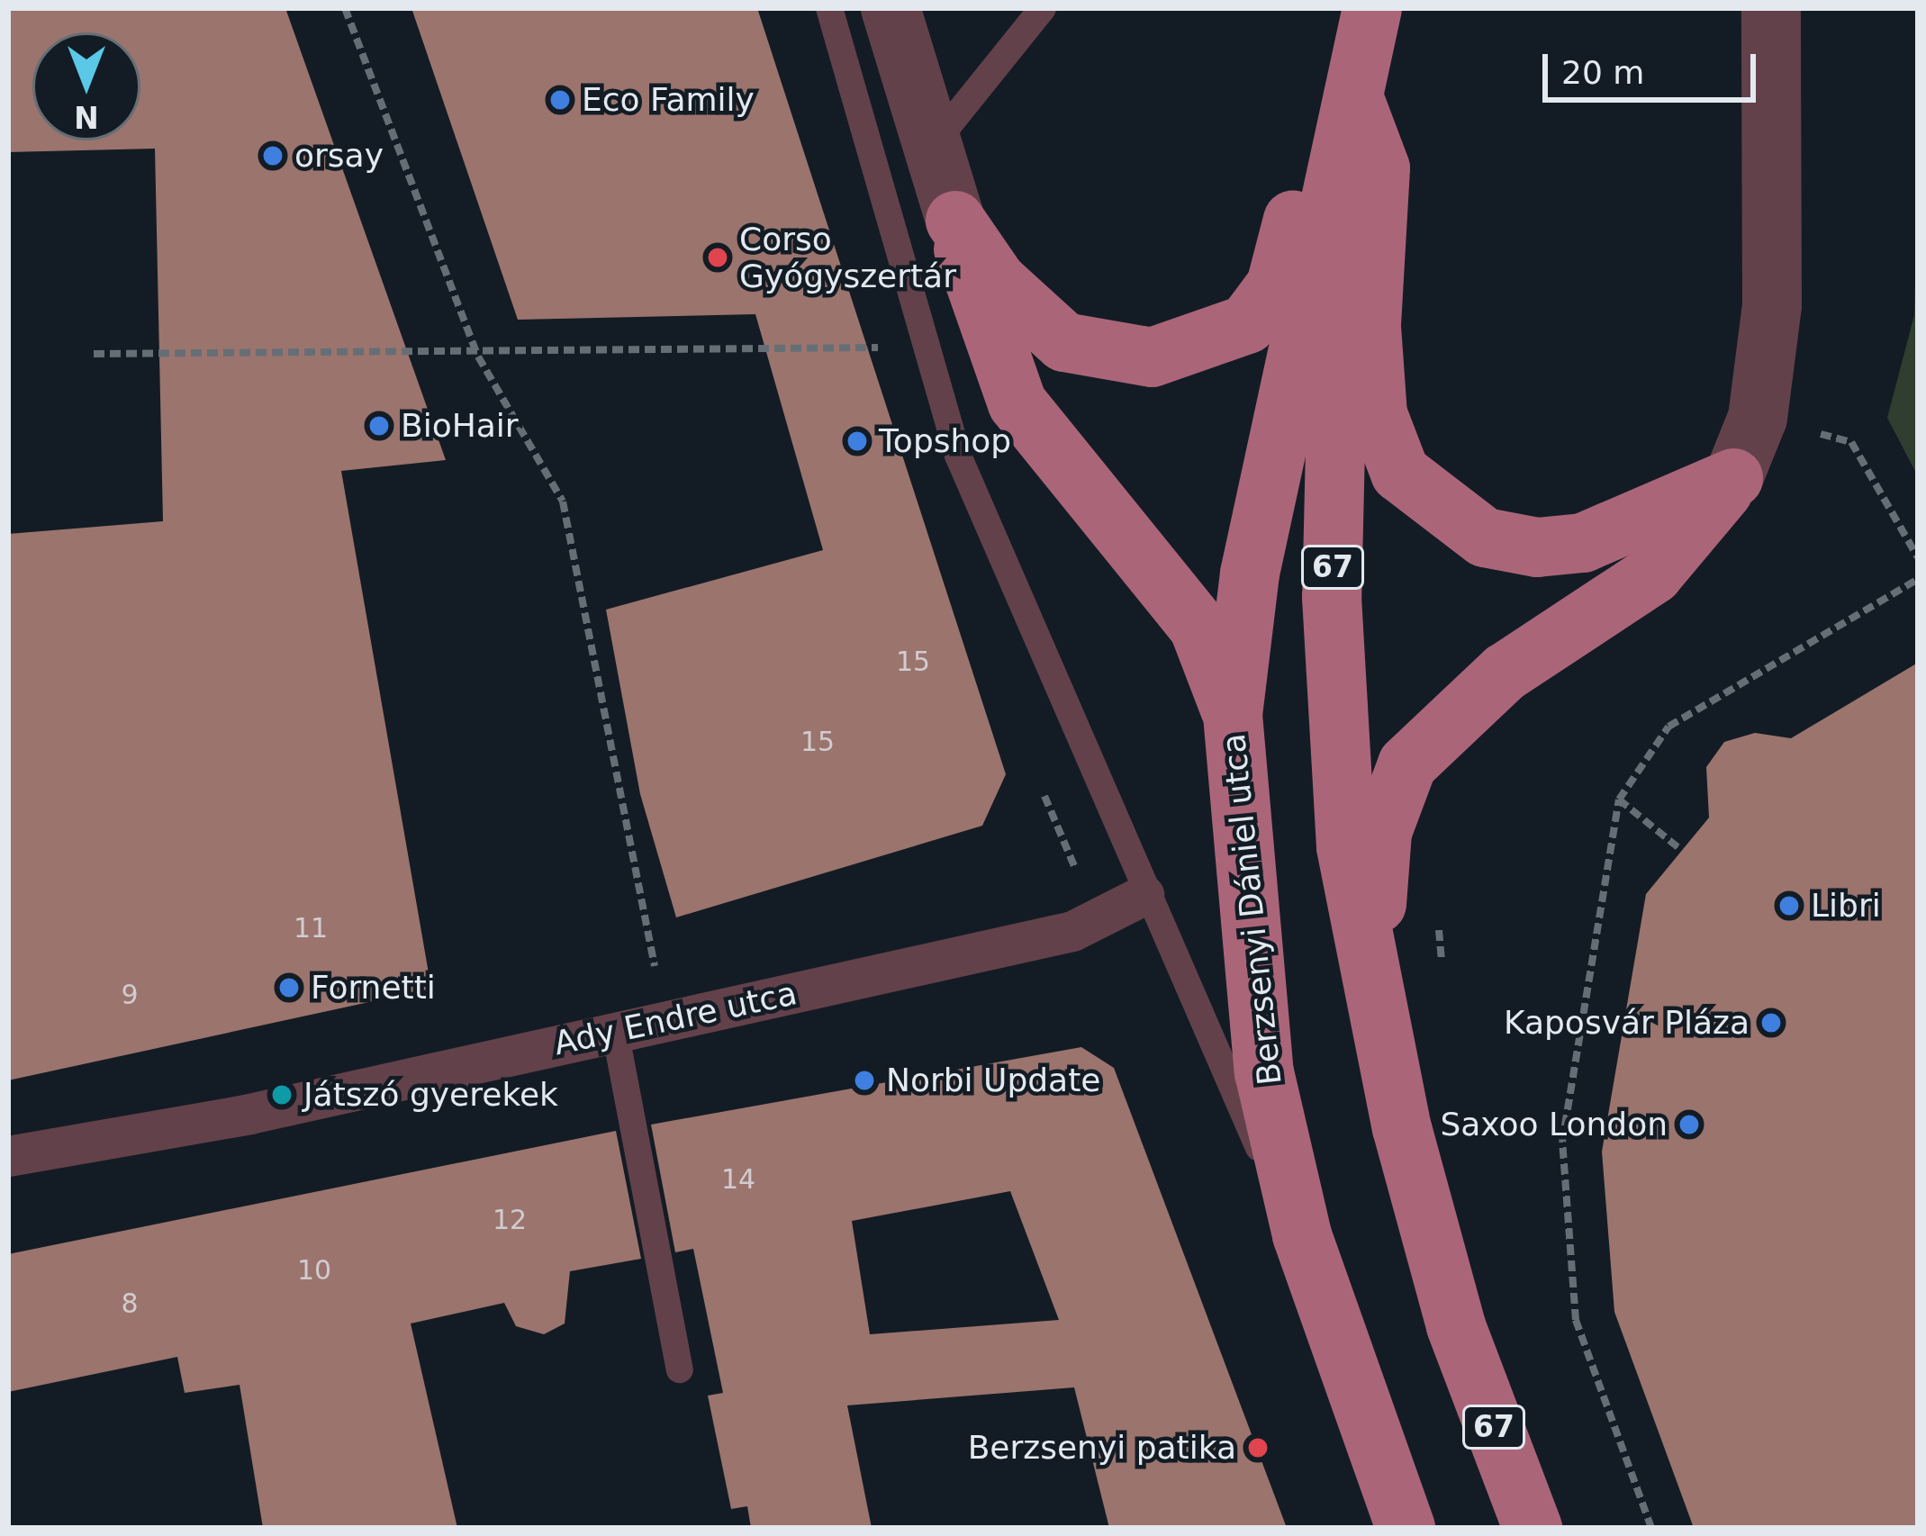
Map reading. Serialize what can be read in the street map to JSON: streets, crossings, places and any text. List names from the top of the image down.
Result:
{
  "streets": {
    "main road": ["67", "Berzsenyi Dániel utca"],
    "street": ["Ady Endre utca"]
  },
  "places": [
    "Eco Family",
    "orsay",
    "Corso Gyógyszertár",
    "BioHair",
    "Topshop",
    "Libri",
    "Fornetti",
    "Kaposvár Pláza",
    "Norbi Update",
    "Játszó gyerekek",
    "Saxoo London",
    "Berzsenyi patika"
  ],
  "house_numbers": [
    "15",
    "15",
    "11",
    "9",
    "14",
    "12",
    "10",
    "8"
  ],
  "scale_bar": "20 m",
  "north": "bottom"
}
